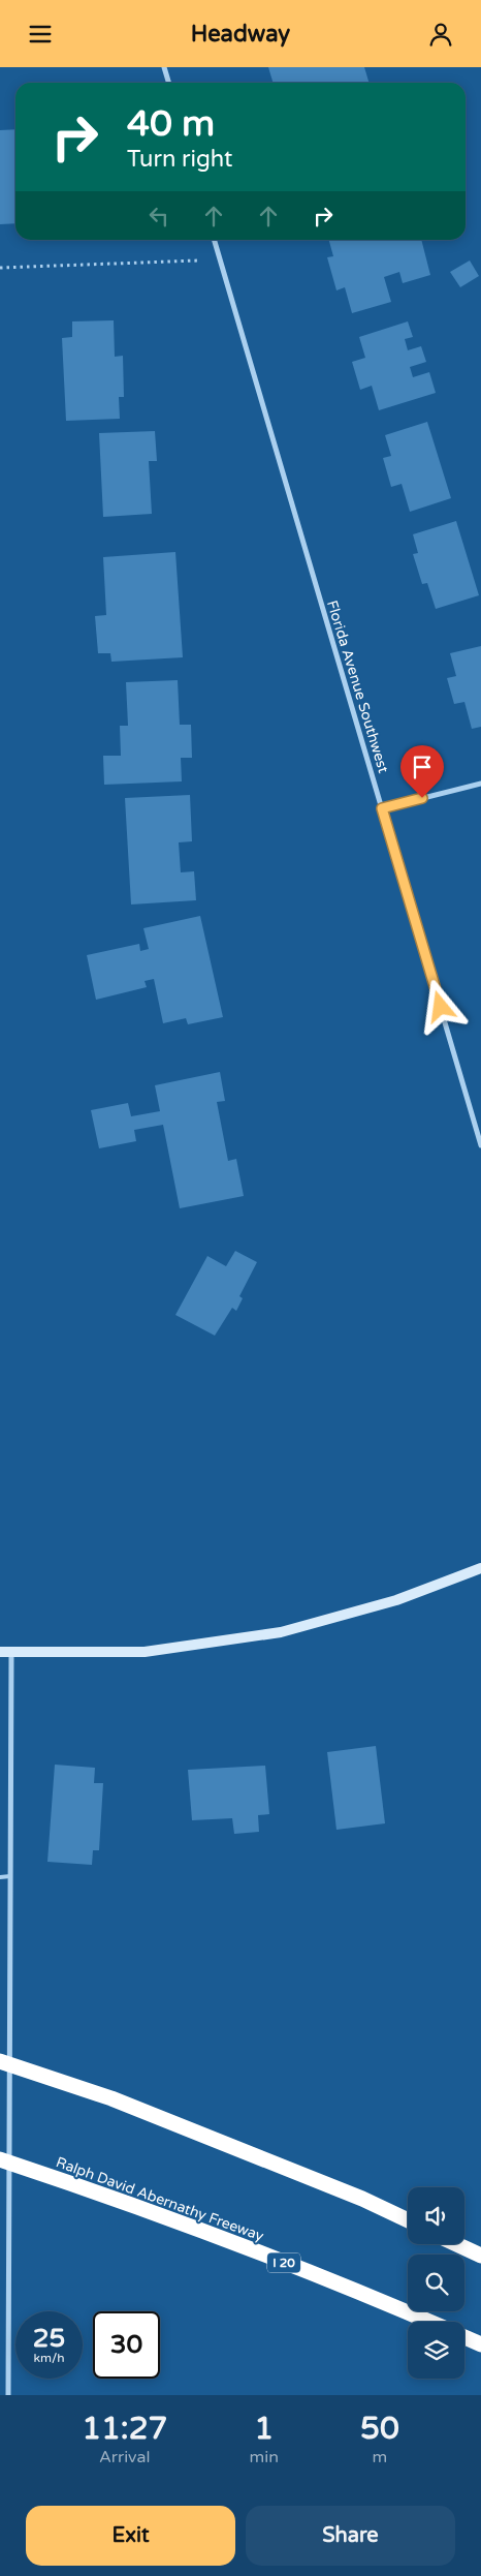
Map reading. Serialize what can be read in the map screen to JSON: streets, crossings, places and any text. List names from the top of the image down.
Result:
{
  "streets": {
    "highway": ["Ralph David Abernathy Freeway", "I 20"],
    "street": ["Florida Avenue Southwest"]
  },
  "page": {
    "header": "Headway",
    "turn": ["40 m", "Turn right"],
    "speed": "25 km/h",
    "limit": "30",
    "eta": [
      "11:27",
      "Arrival",
      "1",
      "min",
      "50",
      "m"
    ],
    "buttons": ["Exit", "Share"]
  }
}
